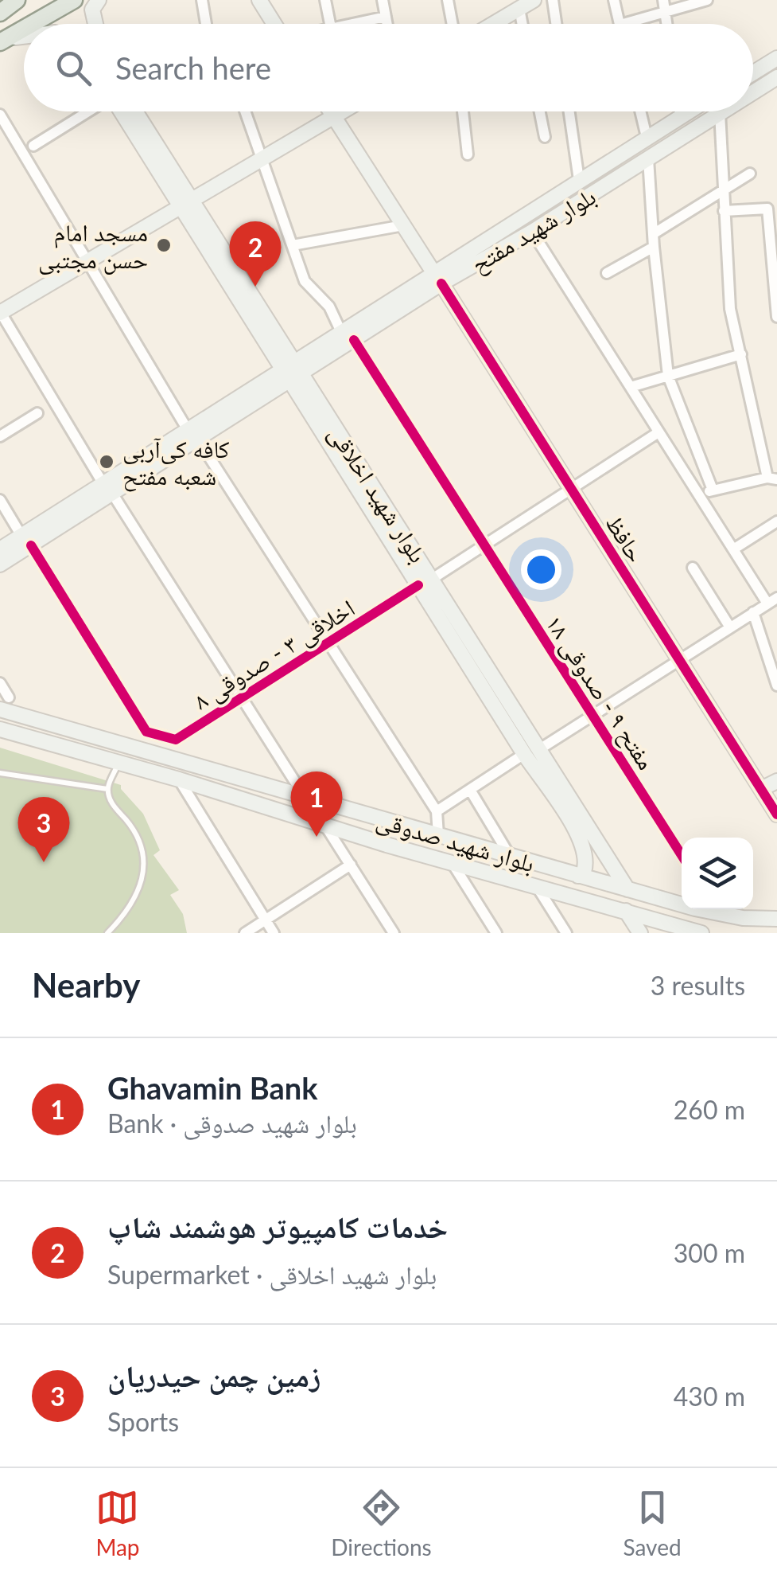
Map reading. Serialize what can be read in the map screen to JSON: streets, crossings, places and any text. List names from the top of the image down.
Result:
{
  "streets": {
    "main road": [
      "بلوار شهید مفتح",
      "بلوار شهید اخلاقی",
      "حافظ",
      "بلوار شهید صدوقی"
    ],
    "street": ["اخلاقی ۳ - صدوقی ۸", "مفتح ۹ - صدوقی ۱۸"]
  },
  "crossings": [
    ["بلوار شهید مفتح", "بلوار شهید اخلاقی"],
    ["بلوار شهید مفتح", "حافظ"],
    ["بلوار شهید مفتح", "اخلاقی ۳ - صدوقی ۸"],
    ["بلوار شهید مفتح", "مفتح ۹ - صدوقی ۱۸"],
    ["بلوار شهید اخلاقی", "اخلاقی ۳ - صدوقی ۸"],
    ["بلوار شهید اخلاقی", "بلوار شهید صدوقی"]
  ],
  "places": ["مسجد امام حسن مجتبی", "کافه کی‌آربی شعبه مفتح"],
  "page": {
    "search": "Search here",
    "pins": ["2", "1", "3"],
    "heading": ["Nearby", "3 results"],
    "list": [
      {
        "mark": "1",
        "name": "Ghavamin Bank",
        "note": "Bank · بلوار شهید صدوقی",
        "value": "260 m"
      },
      {
        "mark": "2",
        "name": "خدمات کامپیوتر هوشمند شاپ",
        "note": "Supermarket · بلوار شهید اخلاقی",
        "value": "300 m"
      },
      {
        "mark": "3",
        "name": "زمین چمن حیدریان",
        "note": "Sports",
        "value": "430 m"
      }
    ],
    "nav": ["Map", "Directions", "Saved"]
  }
}
